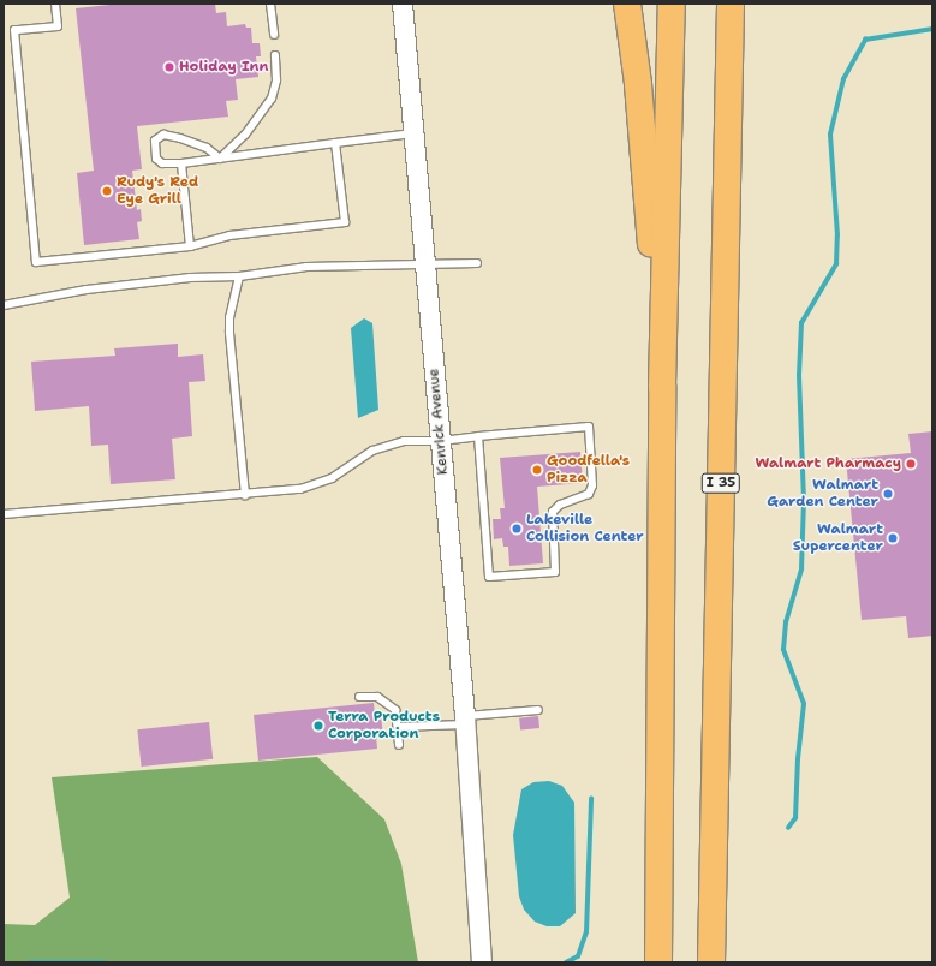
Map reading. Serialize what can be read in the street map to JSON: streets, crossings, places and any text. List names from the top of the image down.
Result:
{
  "streets": {
    "highway": ["I 35"],
    "street": ["Kenrick Avenue"]
  },
  "places": [
    "Holiday Inn",
    "Rudy's Red Eye Grill",
    "Walmart Pharmacy",
    "Goodfella's Pizza",
    "Walmart Garden Center",
    "Lakeville Collision Center",
    "Walmart Supercenter",
    "Terra Products Corporation"
  ]
}
